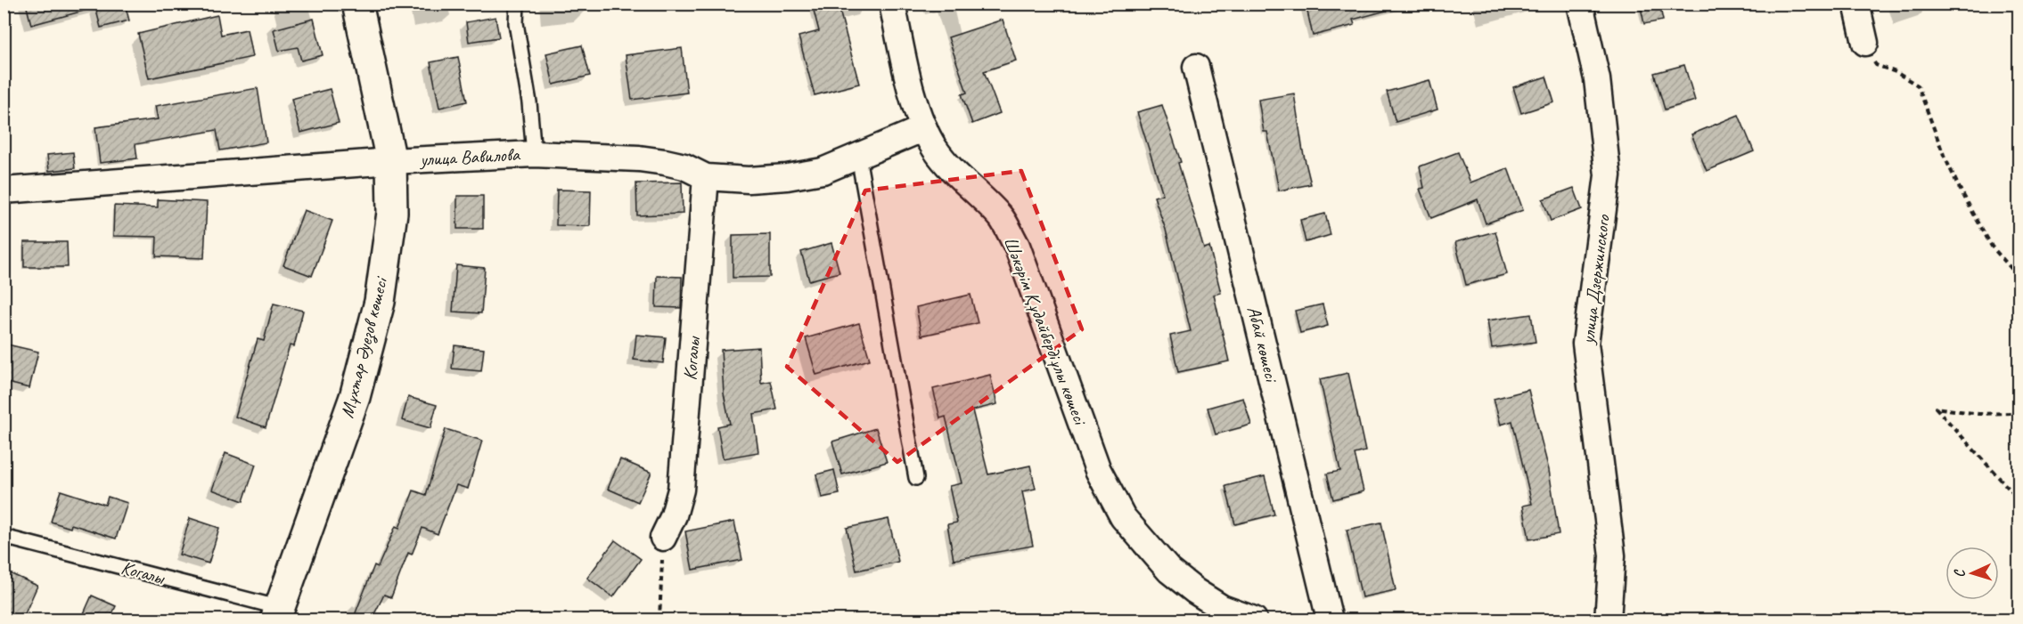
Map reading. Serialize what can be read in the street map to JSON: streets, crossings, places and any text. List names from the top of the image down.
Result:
{
  "streets": {
    "main road": ["Мұхтар Әуезов көшесі"],
    "street": [
      "улица Вавилова",
      "улица Дзержинского",
      "Шәкәрім Құдайбердіұлы көшесі",
      "Абай көшесі",
      "Когалы"
    ]
  },
  "crossings": [
    ["улица Вавилова", "Шәкәрім Құдайбердіұлы көшесі"],
    ["улица Вавилова", "Мұхтар Әуезов көшесі"],
    ["улица Вавилова", "Когалы"],
    ["Мұхтар Әуезов көшесі", "Когалы"]
  ],
  "north": "left"
}
